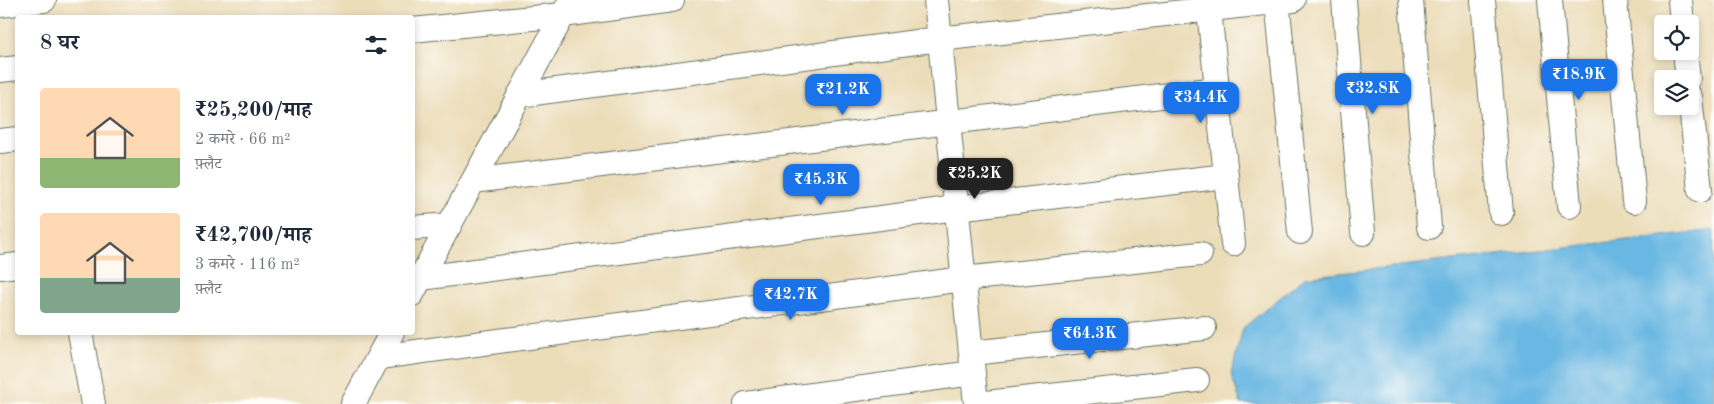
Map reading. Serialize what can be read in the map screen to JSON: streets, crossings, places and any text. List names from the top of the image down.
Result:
{
  "page": {
    "heading": "8 घर",
    "price": [
      "₹18.9K",
      "₹32.8K",
      "₹21.2K",
      "₹34.4K",
      "₹25.2K",
      "₹45.3K",
      "₹42.7K",
      "₹64.3K"
    ],
    "list": [
      {
        "name": "₹25,200/माह",
        "note": "2 कमरे · 66 m² · फ़्लैट"
      },
      {
        "name": "₹42,700/माह",
        "note": "3 कमरे · 116 m² · फ़्लैट"
      }
    ]
  }
}
